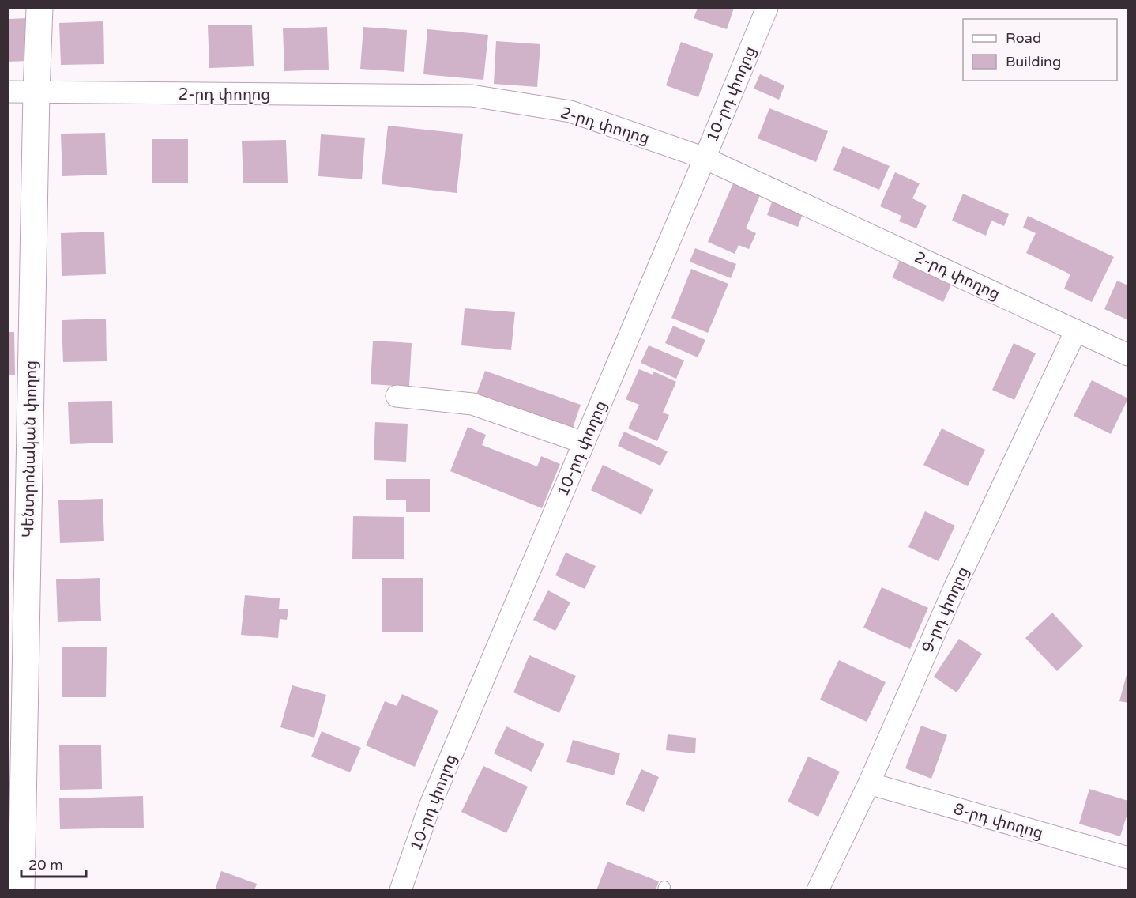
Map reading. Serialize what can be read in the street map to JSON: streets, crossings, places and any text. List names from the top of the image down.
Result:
{
  "streets": {
    "street": [
      "2-րդ փողոց",
      "10-րդ փողոց",
      "Կենտրոնական փողոց",
      "9-րդ փողոց",
      "8-րդ փողոց"
    ]
  },
  "crossings": [
    ["2-րդ փողոց", "10-րդ փողոց"],
    ["2-րդ փողոց", "Կենտրոնական փողոց"],
    ["2-րդ փողոց", "9-րդ փողոց"],
    ["9-րդ փողոց", "8-րդ փողոց"]
  ],
  "legend": ["Road", "Building"],
  "scale_bar": "20 m"
}
